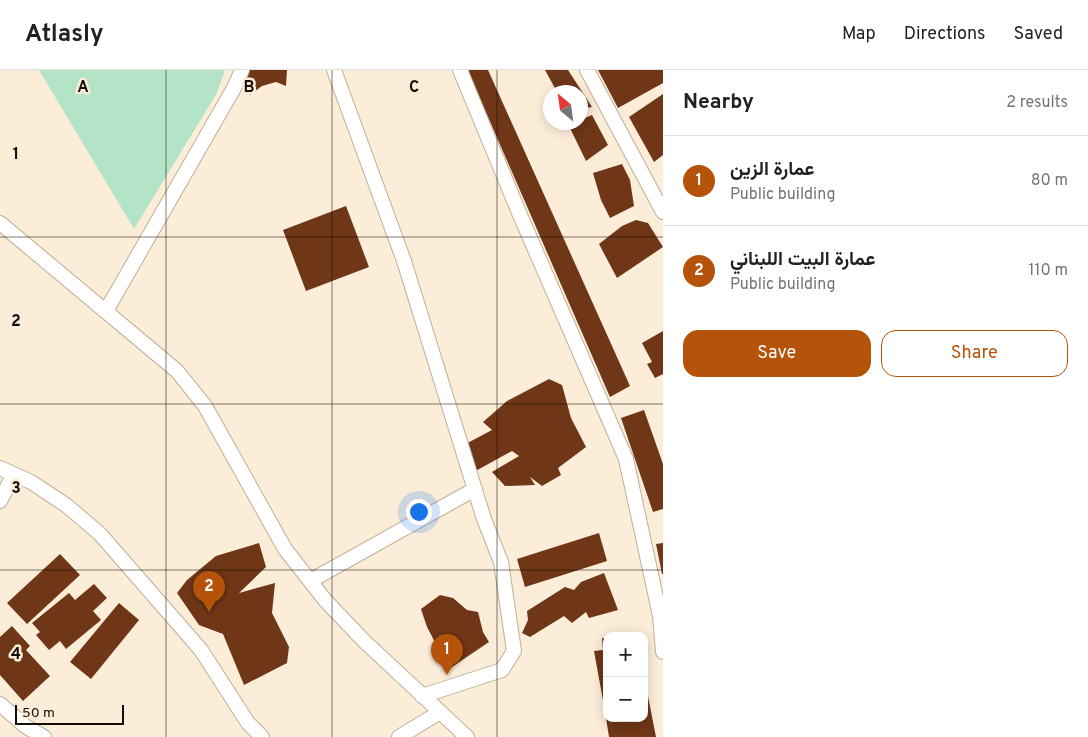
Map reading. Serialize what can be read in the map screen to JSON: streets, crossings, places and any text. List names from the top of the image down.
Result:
{
  "scale_bar": "50 m",
  "north": "top left",
  "page": {
    "header": "Atlasly",
    "nav": ["Map", "Directions", "Saved"],
    "heading": ["Nearby", "2 results"],
    "list": [
      {
        "mark": "1",
        "name": "عمارة الزين",
        "note": "Public building",
        "value": "80 m"
      },
      {
        "mark": "2",
        "name": "عمارة البيت اللبناني",
        "note": "Public building",
        "value": "110 m"
      }
    ],
    "buttons": ["Save", "Share"],
    "pins": ["2", "1"],
    "map_buttons": ["+", "−"],
    "scale": "50 m"
  },
  "grid": {
    "columns": ["A", "B", "C"],
    "rows": [
      "1",
      "2",
      "3",
      "4"
    ]
  }
}
